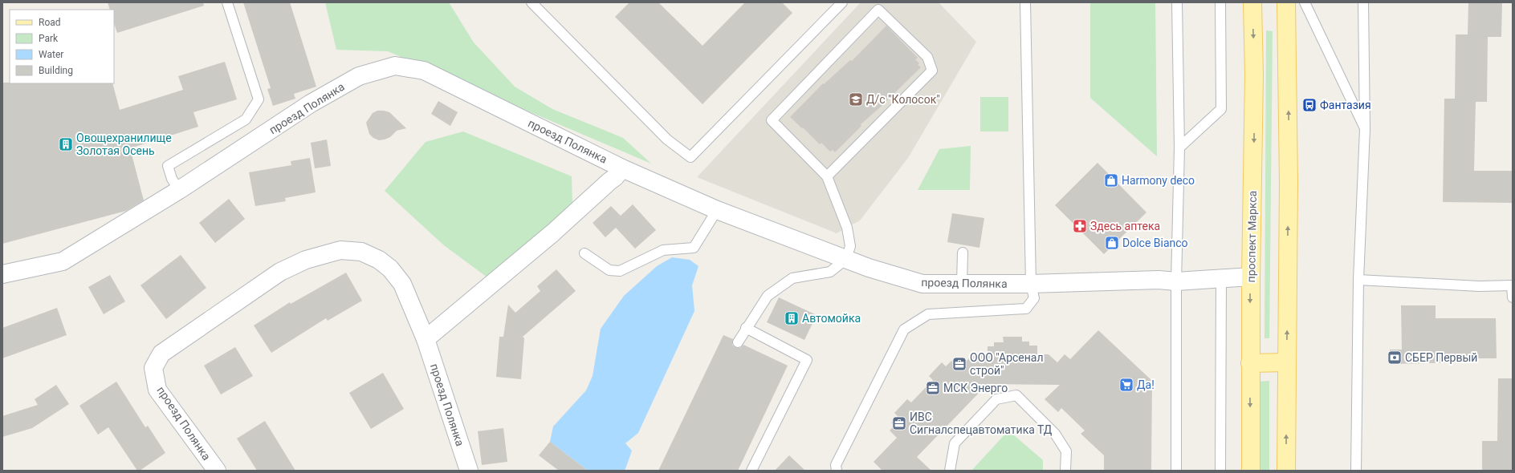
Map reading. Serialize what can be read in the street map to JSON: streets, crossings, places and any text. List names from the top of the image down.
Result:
{
  "streets": {
    "main road": ["проспект Маркса"],
    "street": ["проезд Полянка"]
  },
  "crossings": [
    ["проезд Полянка", "проспект Маркса"]
  ],
  "places": {
    "school or university": ["Д/с \"Колосок\""],
    "bus stop": ["Фантазия"],
    "building": ["Овощехранилище Золотая Осень", "Автомойка"],
    "shop": ["Harmony deco", "Dolce Bianco"],
    "pharmacy": ["Здесь аптека"],
    "bank": ["СБЕР Первый"],
    "office": ["ООО \"Арсенал строй\"", "МСК Энерго", "ИВС Сигналспецавтоматика ТД"],
    "supermarket": ["Да!"]
  },
  "legend": [
    "Road",
    "Park",
    "Water",
    "Building"
  ]
}
